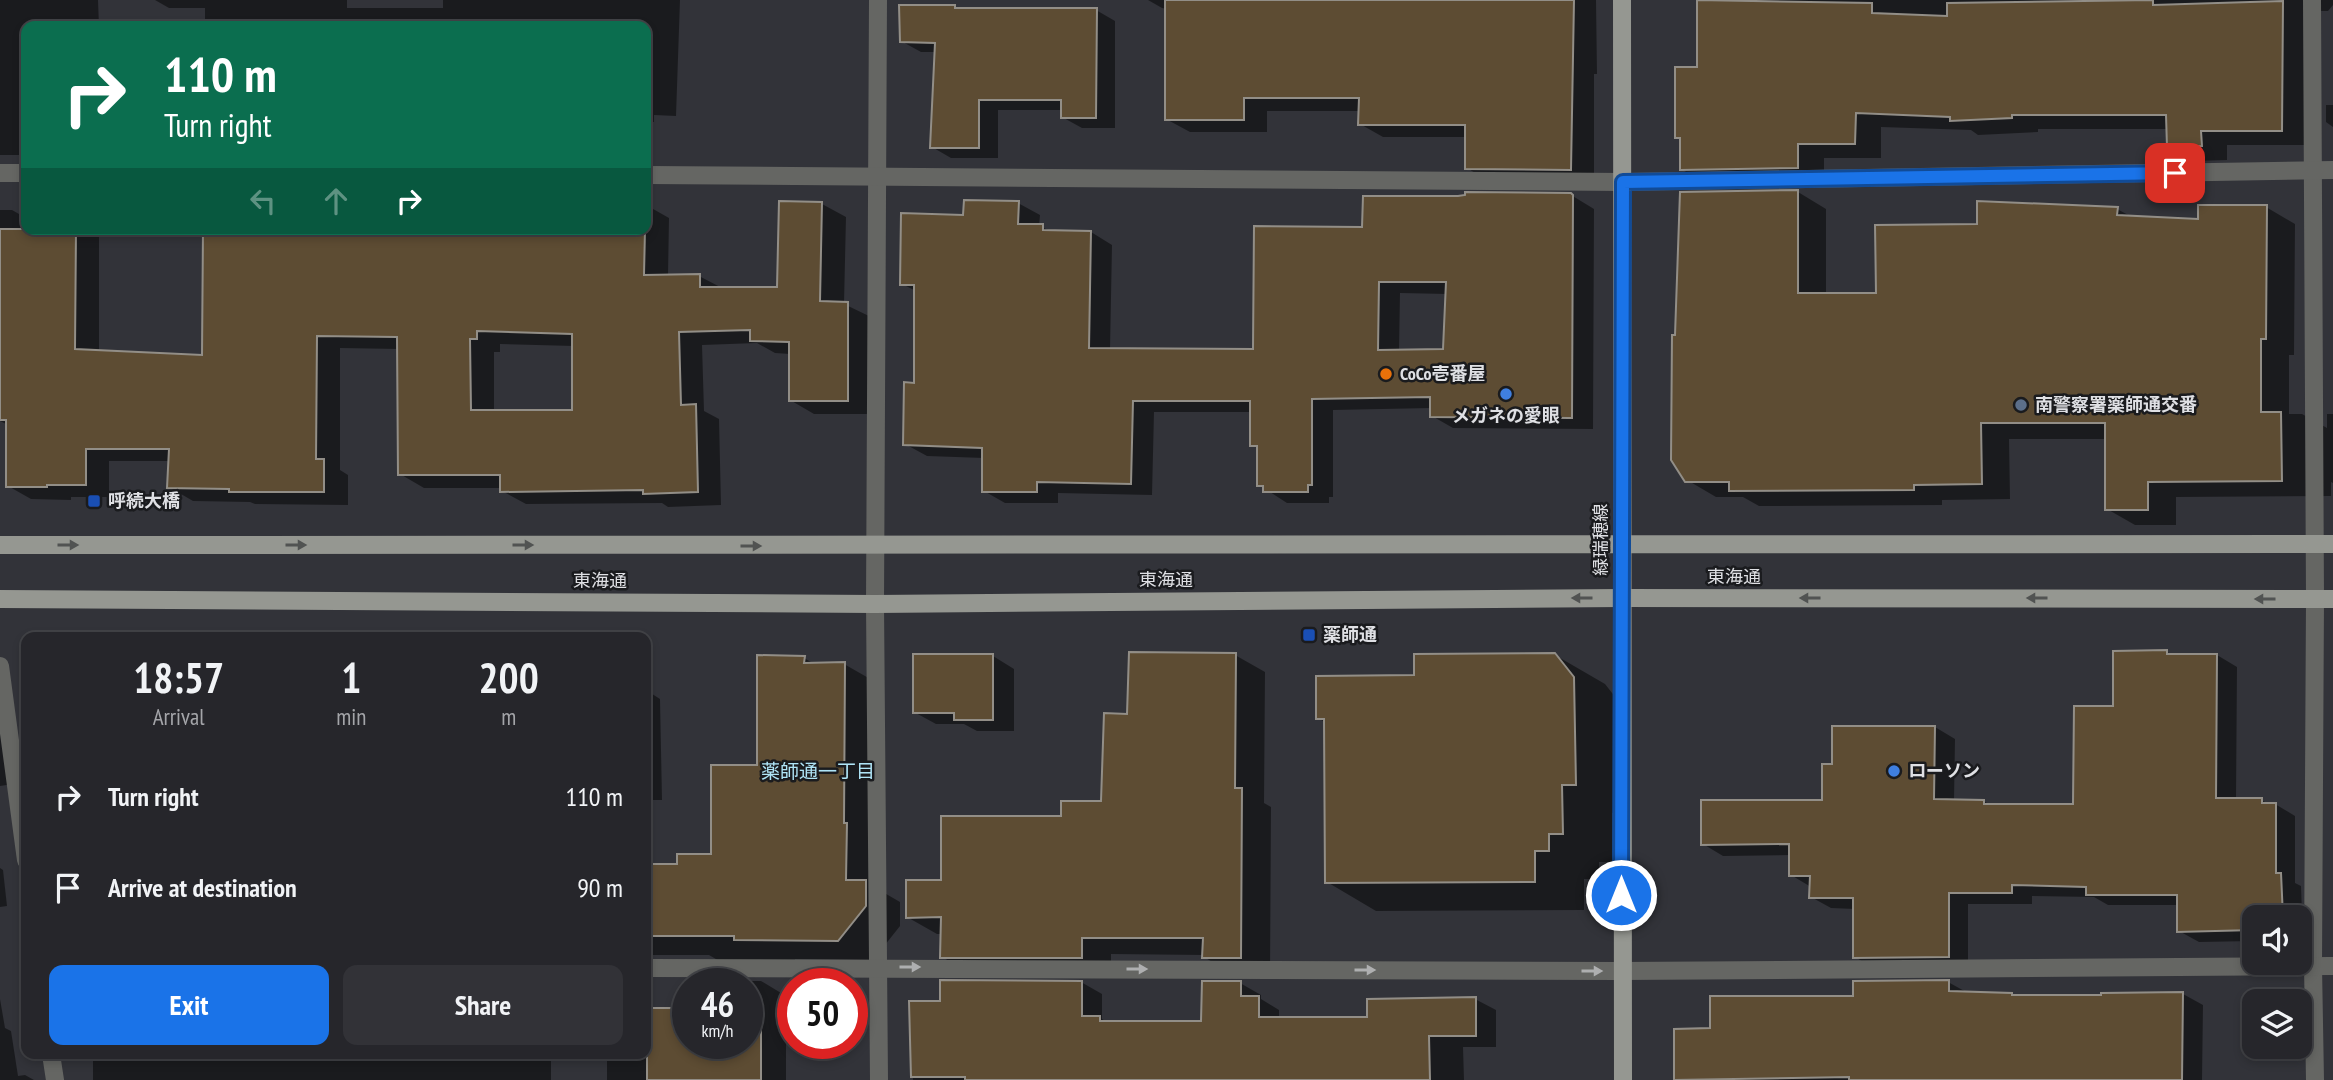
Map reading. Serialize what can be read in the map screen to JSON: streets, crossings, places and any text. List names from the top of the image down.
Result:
{
  "streets": {
    "main road": ["緑瑞穂線", "東海通"]
  },
  "crossings": [
    ["緑瑞穂線", "東海通"]
  ],
  "districts": ["薬師通一丁目"],
  "places": {
    "other": [
      "CoCo壱番屋",
      "メガネの愛眼",
      "南警察署薬師通交番",
      "ローソン"
    ],
    "transit": ["呼続大橋", "薬師通"]
  },
  "page": {
    "turn": ["110 m", "Turn right"],
    "eta": [
      "18:57",
      "Arrival",
      "1",
      "min",
      "200",
      "m"
    ],
    "list": [
      {
        "name": "Turn right",
        "value": "110 m"
      },
      {
        "name": "Arrive at destination",
        "value": "90 m"
      }
    ],
    "buttons": ["Exit", "Share"],
    "speed": "46 km/h",
    "limit": "50"
  }
}
